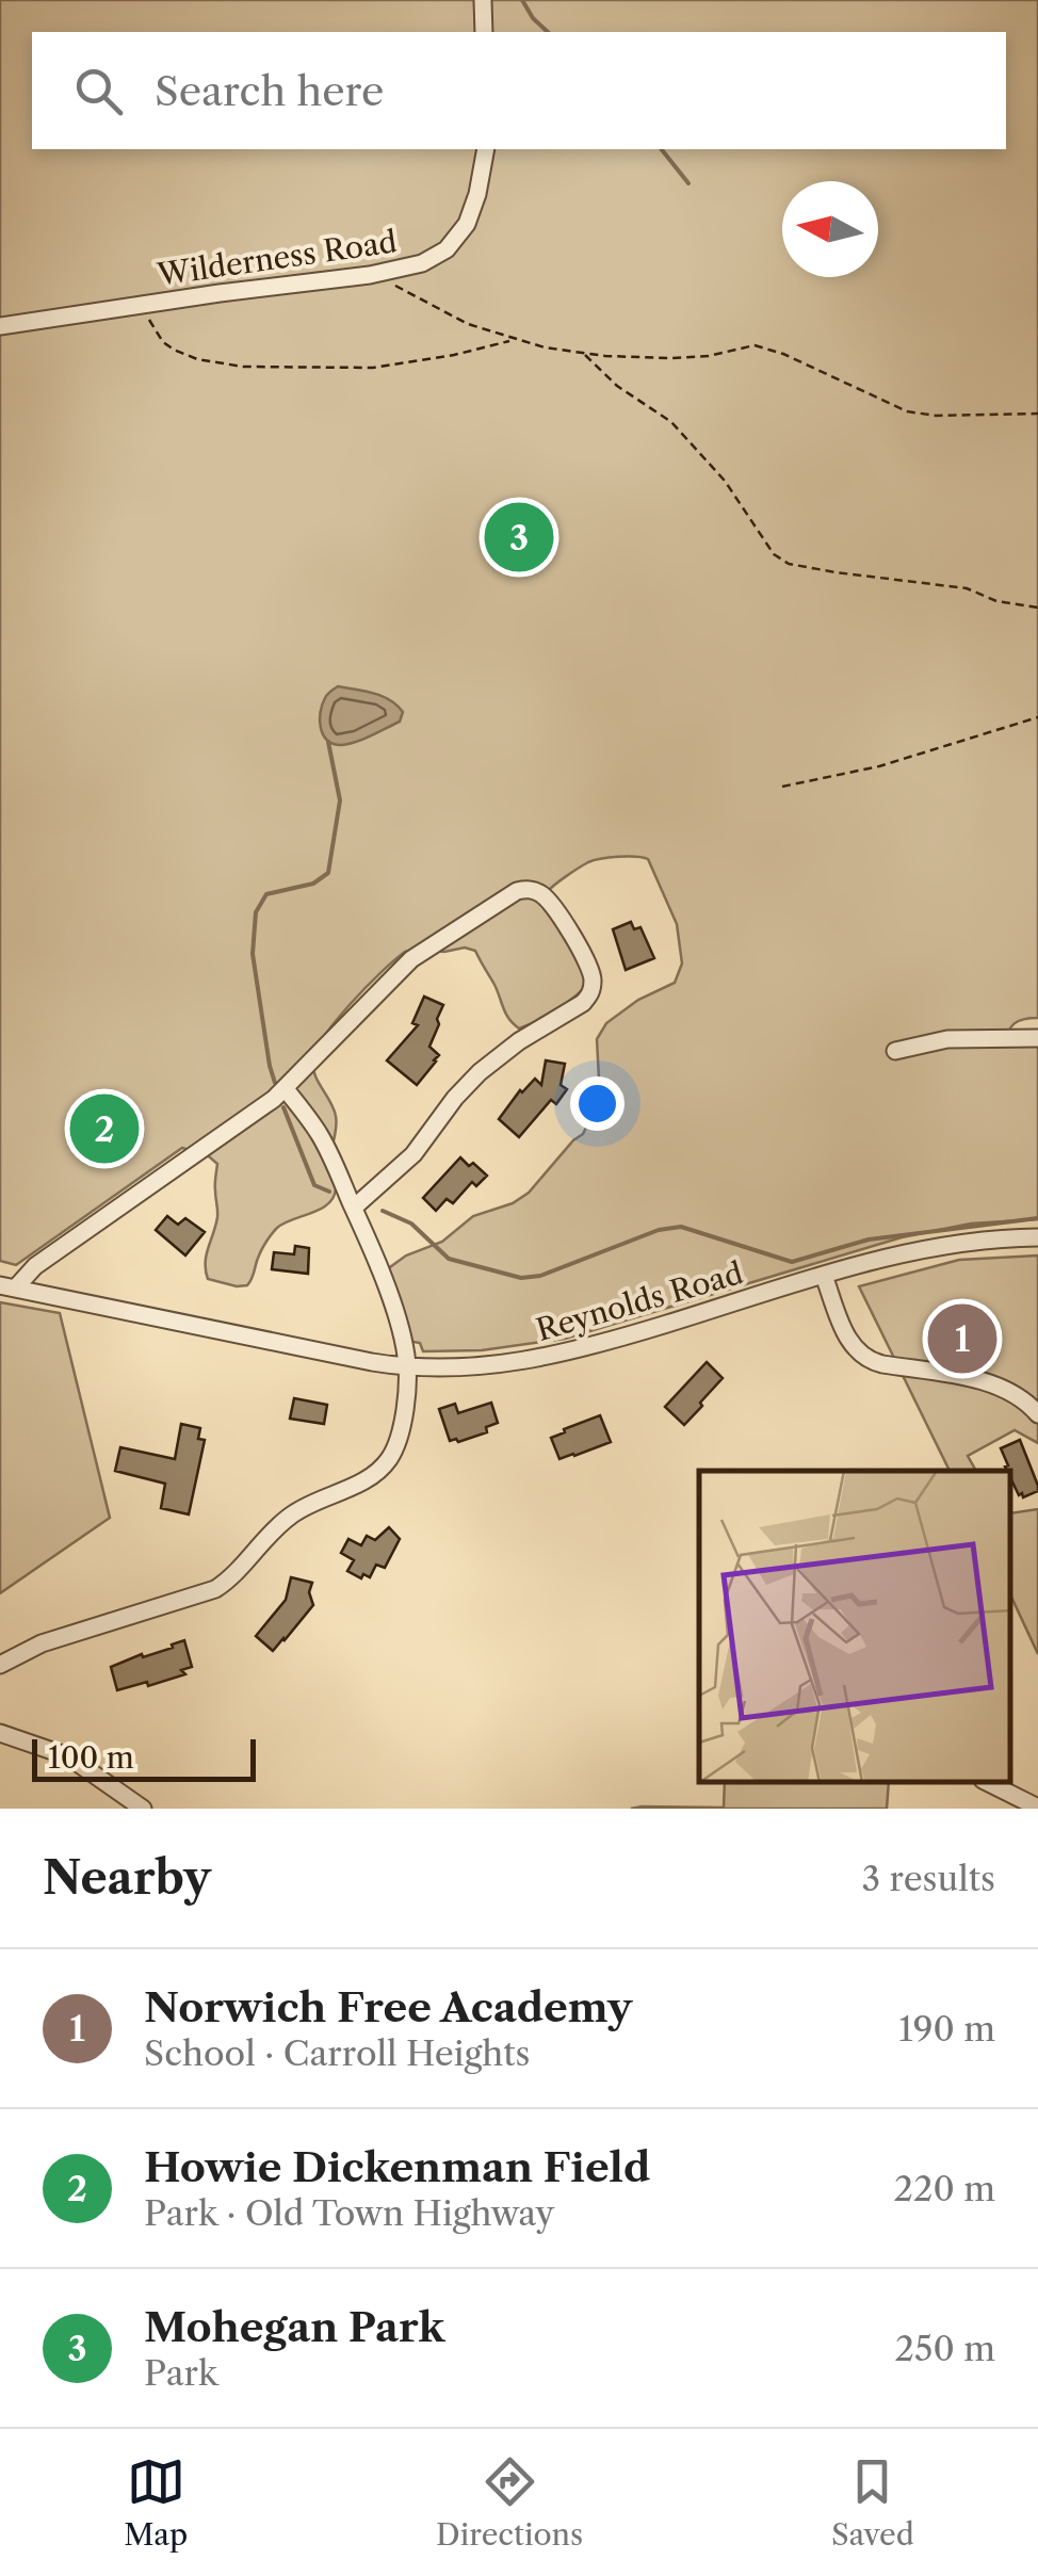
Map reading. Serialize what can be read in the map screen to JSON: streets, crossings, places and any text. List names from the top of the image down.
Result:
{
  "streets": {
    "street": ["Wilderness Road", "Reynolds Road"]
  },
  "scale_bar": "100 m",
  "north": "left",
  "page": {
    "search": "Search here",
    "pins": ["3", "2", "1"],
    "scale": "100 m",
    "heading": ["Nearby", "3 results"],
    "list": [
      {
        "mark": "1",
        "name": "Norwich Free Academy",
        "note": "School · Carroll Heights",
        "value": "190 m"
      },
      {
        "mark": "2",
        "name": "Howie Dickenman Field",
        "note": "Park · Old Town Highway",
        "value": "220 m"
      },
      {
        "mark": "3",
        "name": "Mohegan Park",
        "note": "Park",
        "value": "250 m"
      }
    ],
    "nav": ["Map", "Directions", "Saved"]
  }
}
